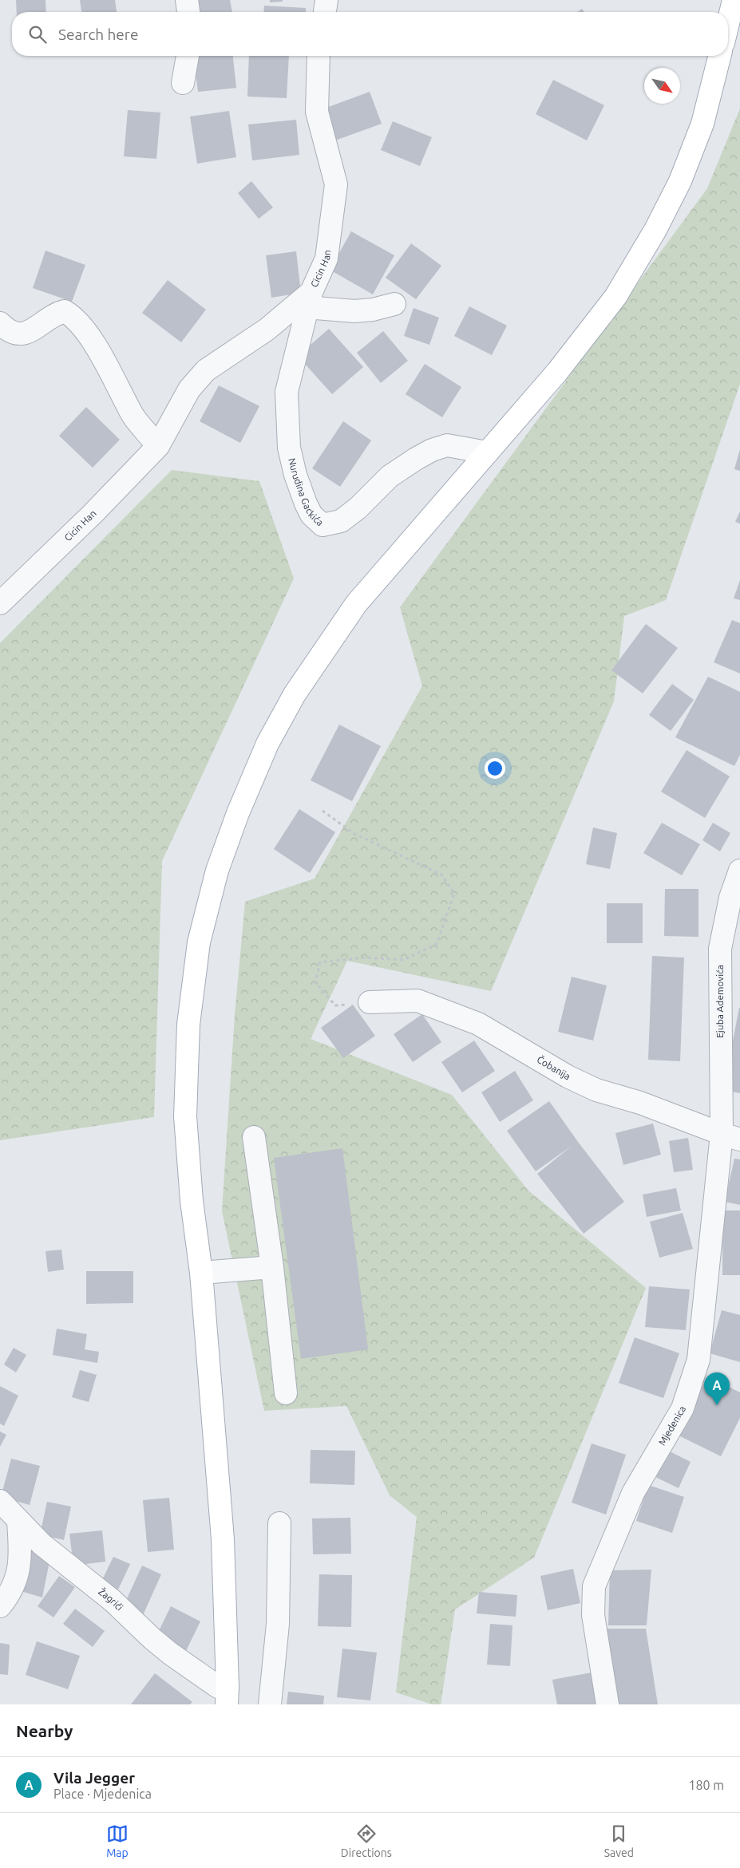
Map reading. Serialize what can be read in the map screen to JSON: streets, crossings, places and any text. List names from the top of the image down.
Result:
{
  "streets": {
    "street": [
      "Cicin Han",
      "Nurudina Gackića",
      "Ejuba Ademovića",
      "Čobanija",
      "Mjedenica",
      "Žagrići"
    ]
  },
  "crossings": [
    ["Cicin Han", "Nurudina Gackića"],
    ["Ejuba Ademovića", "Čobanija"],
    ["Ejuba Ademovića", "Mjedenica"],
    ["Čobanija", "Mjedenica"]
  ],
  "north": "bottom right",
  "page": {
    "search": "Search here",
    "pins": "A",
    "heading": "Nearby",
    "list": [
      {
        "mark": "A",
        "name": "Vila Jegger",
        "note": "Place · Mjedenica",
        "value": "180 m"
      }
    ],
    "nav": ["Map", "Directions", "Saved"]
  }
}
